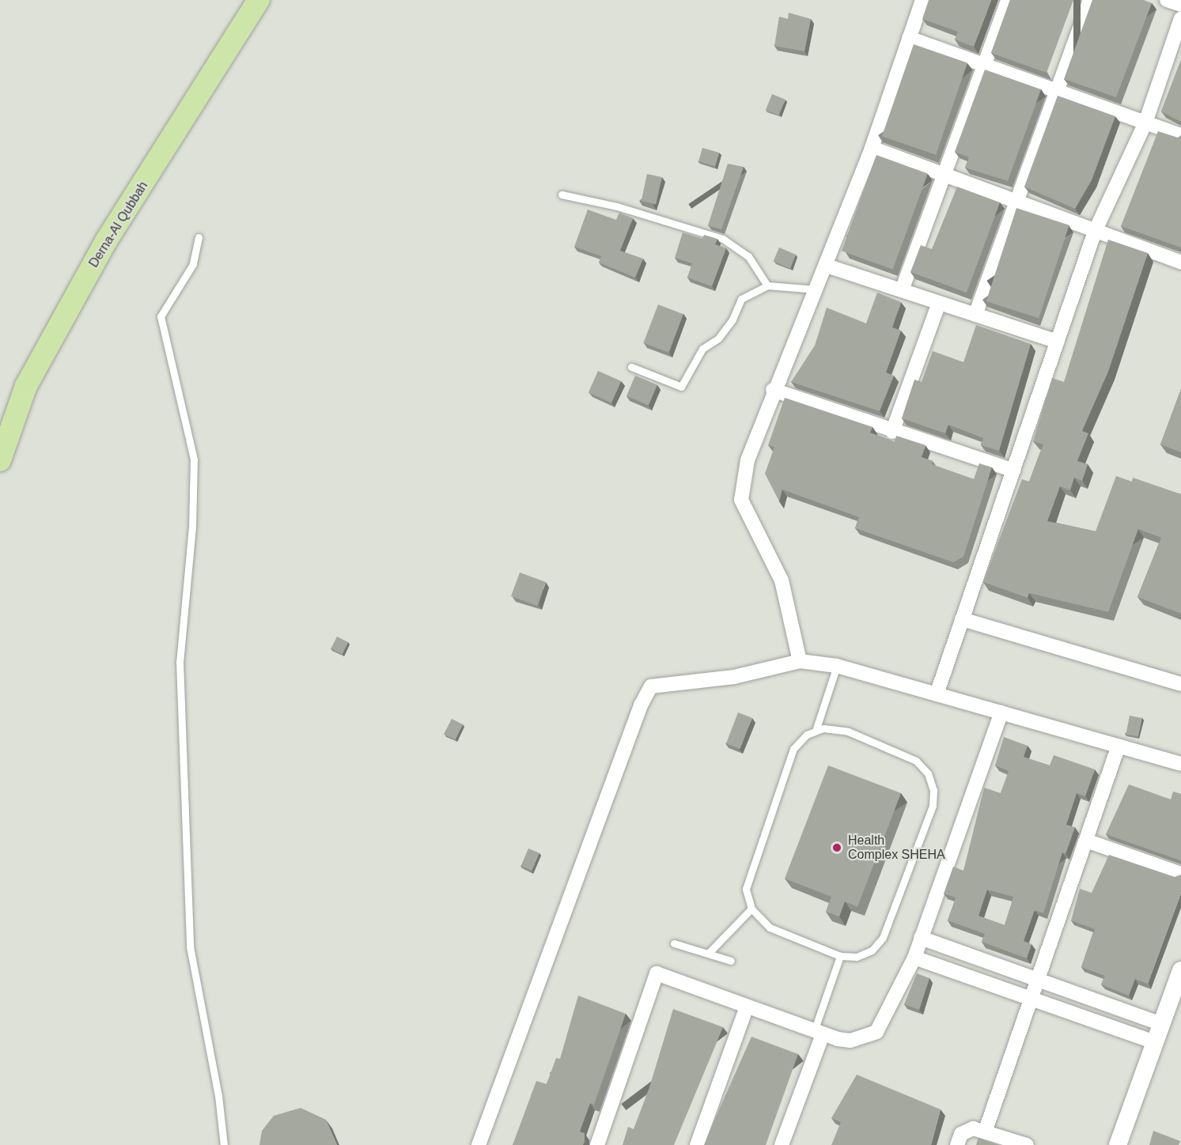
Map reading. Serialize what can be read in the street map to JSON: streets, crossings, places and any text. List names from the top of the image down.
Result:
{
  "streets": {
    "main road": ["Derna-Al Qubbah"]
  },
  "places": ["Health Complex SHEHA"]
}
